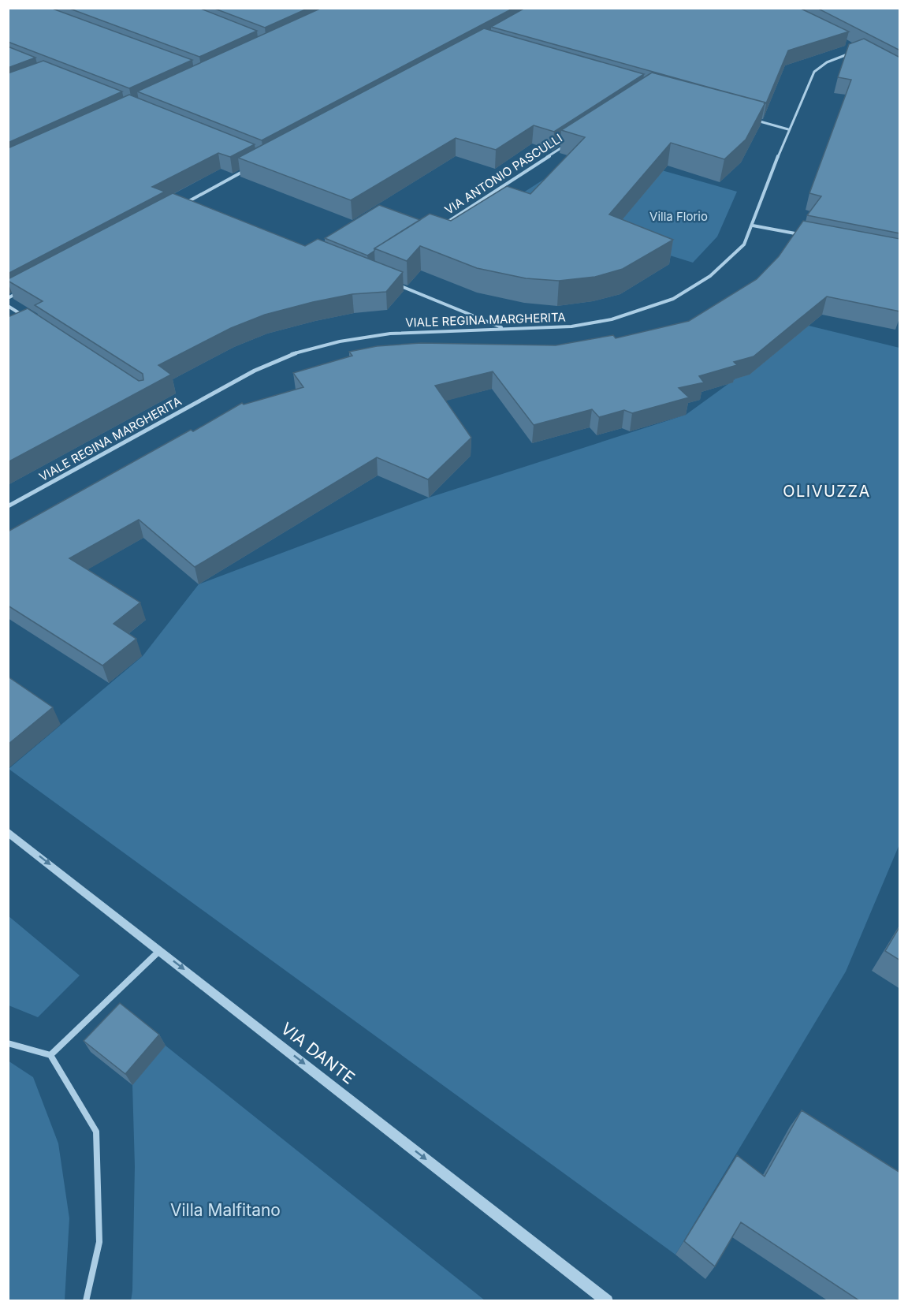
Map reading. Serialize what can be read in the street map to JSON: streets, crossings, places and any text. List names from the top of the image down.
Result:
{
  "streets": {
    "street": ["VIA ANTONIO PASCULLI", "VIALE REGINA MARGHERITA", "VIA DANTE"]
  },
  "one_way": ["VIA DANTE"],
  "districts": ["OLIVUZZA"],
  "parks": ["Villa Florio", "Villa Malfitano"]
}
